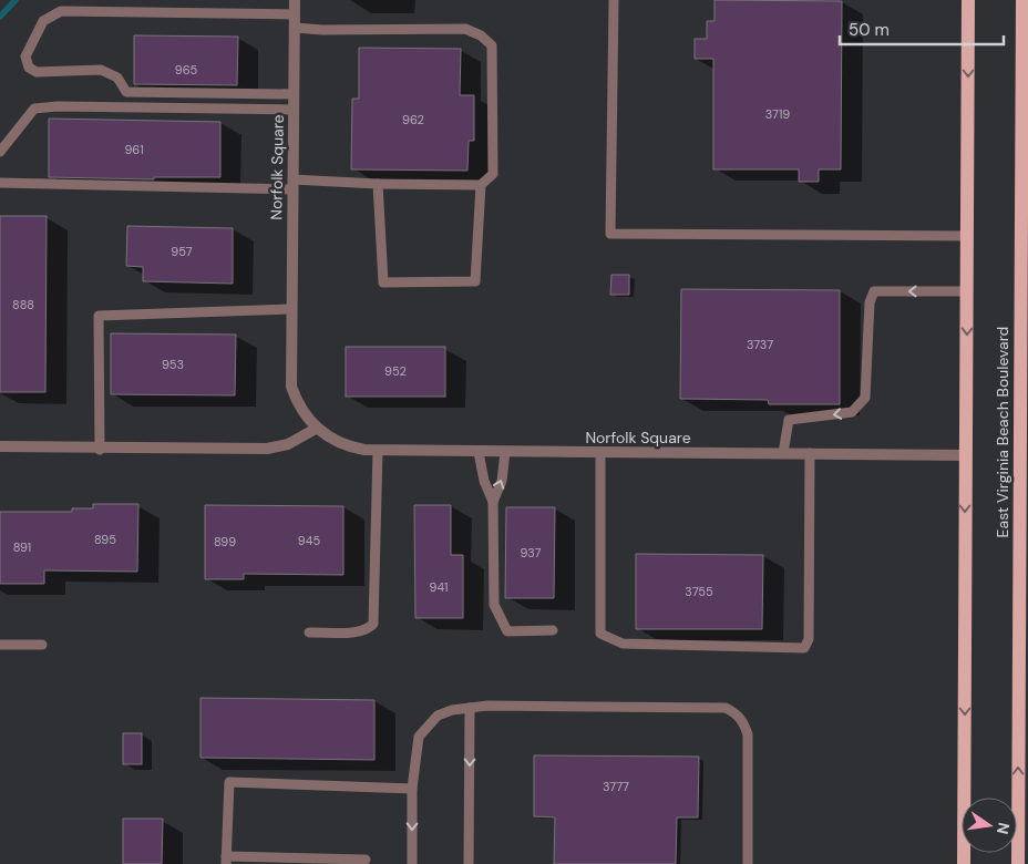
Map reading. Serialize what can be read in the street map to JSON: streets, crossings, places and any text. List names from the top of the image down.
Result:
{
  "streets": {
    "main road": ["East Virginia Beach Boulevard"],
    "street": ["Norfolk Square"]
  },
  "house_numbers": [
    "965",
    "3719",
    "962",
    "961",
    "957",
    "888",
    "3737",
    "953",
    "952",
    "895",
    "945",
    "899",
    "891",
    "937",
    "941",
    "3755",
    "3777"
  ],
  "scale_bar": "50 m",
  "north": "right"
}
